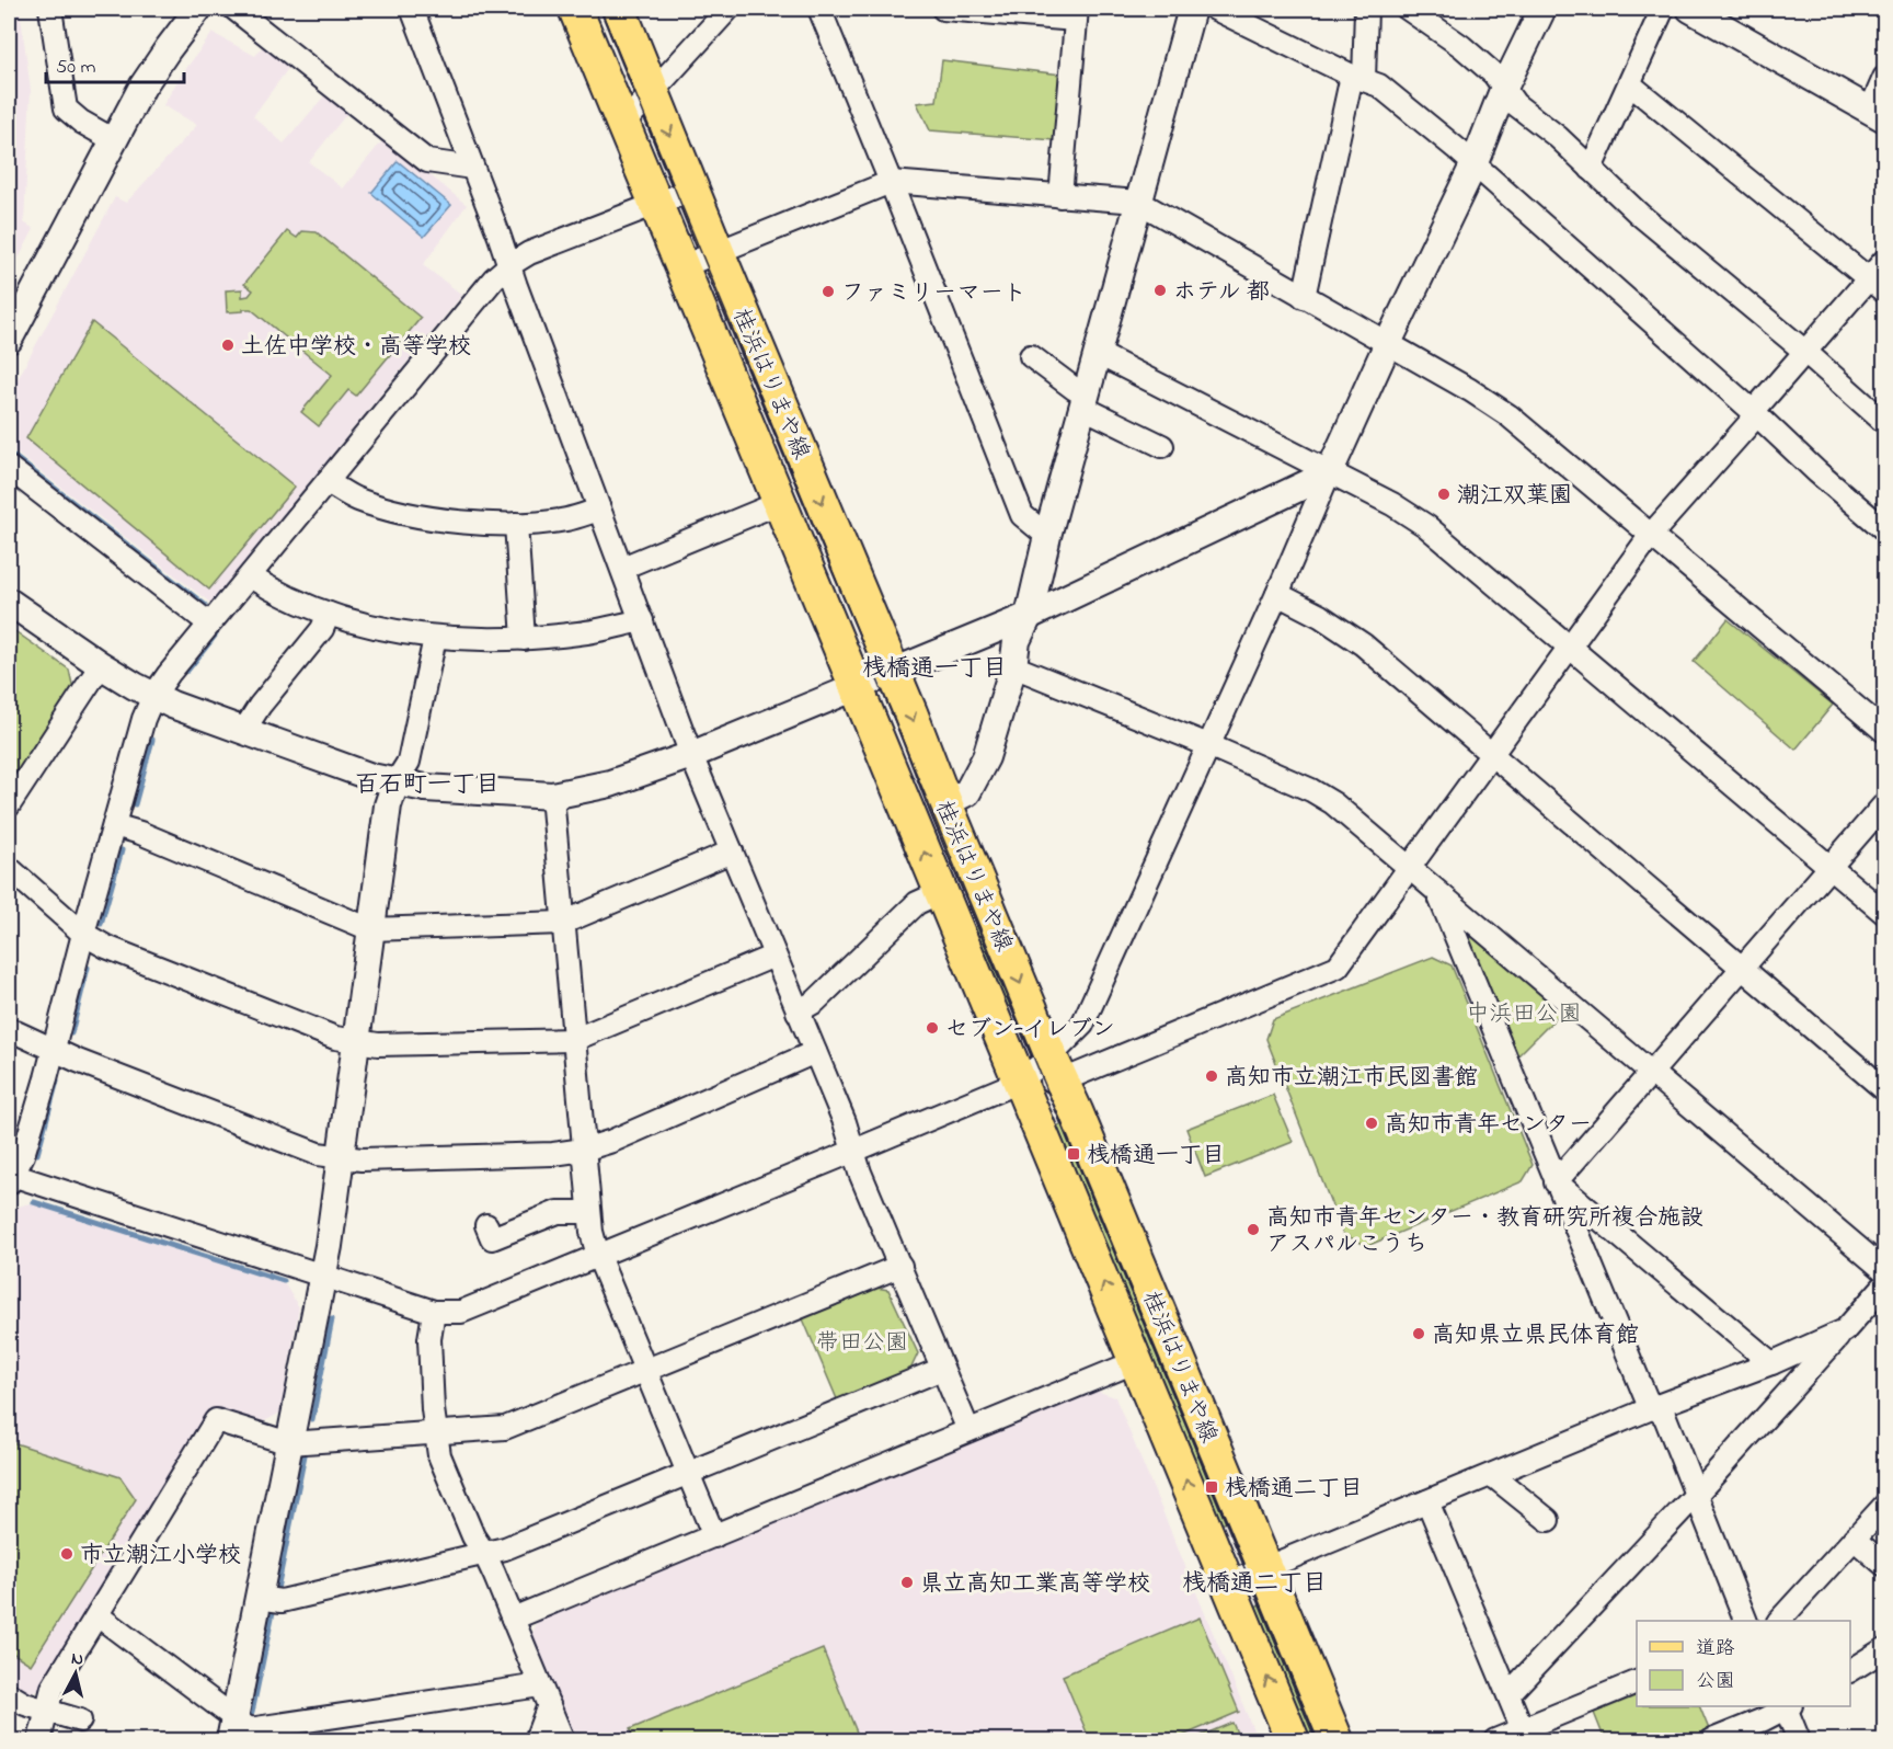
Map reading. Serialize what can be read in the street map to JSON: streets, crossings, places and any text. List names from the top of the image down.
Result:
{
  "streets": {
    "main road": ["桂浜はりまや線"]
  },
  "districts": ["桟橋通一丁目", "百石町一丁目", "桟橋通二丁目"],
  "parks": ["中浜田公園", "帯田公園"],
  "places": {
    "other": [
      "ホテル 都",
      "ファミリーマート",
      "土佐中学校・高等学校",
      "潮江双葉園",
      "セブン-イレブン",
      "高知市立潮江市民図書館",
      "高知市青年センター",
      "高知市青年センター・教育研究所複合施設 アスパルこうち",
      "高知県立県民体育館",
      "市立潮江小学校",
      "県立高知工業高等学校"
    ],
    "transit": ["桟橋通一丁目", "桟橋通二丁目"]
  },
  "legend": ["道路", "公園"],
  "scale_bar": "50 m",
  "north": "top"
}
